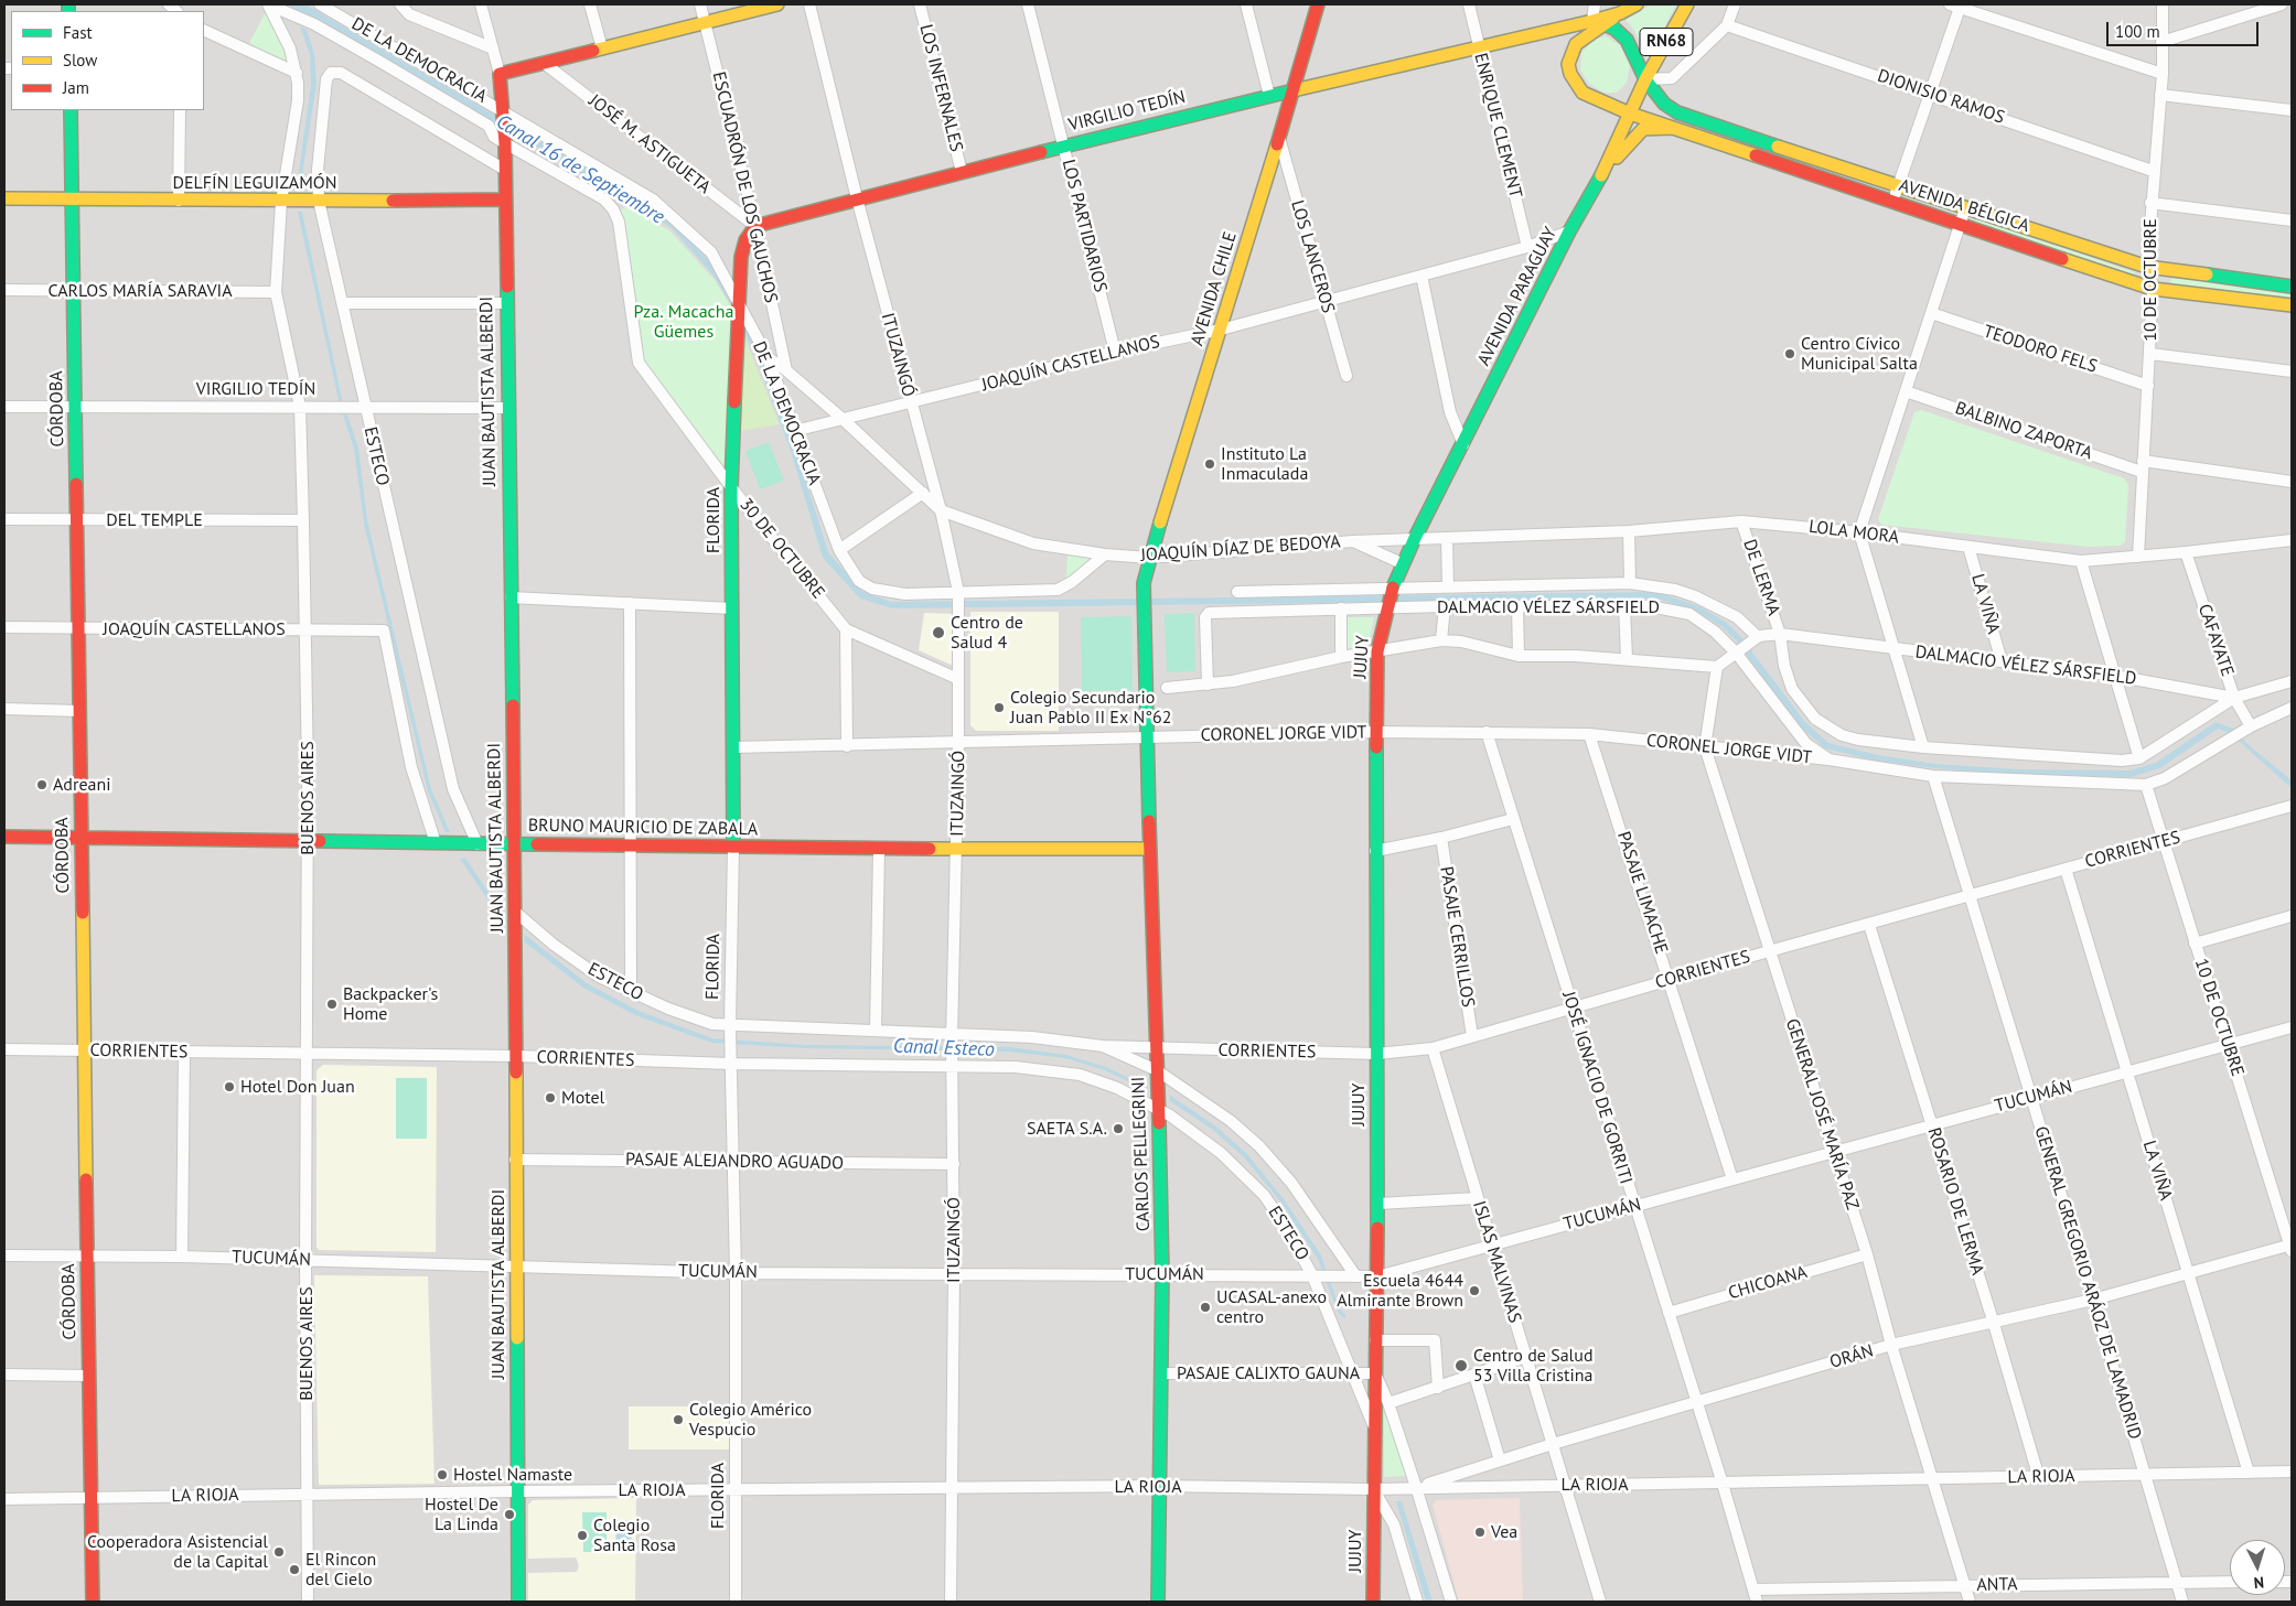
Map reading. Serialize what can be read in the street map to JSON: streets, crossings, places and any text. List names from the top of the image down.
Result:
{
  "streets": {
    "main road": [
      "RN68",
      "VIRGILIO TEDÍN",
      "DELFÍN LEGUIZAMÓN",
      "AVENIDA BÉLGICA",
      "AVENIDA CHILE",
      "AVENIDA PARAGUAY",
      "JUAN BAUTISTA ALBERDI",
      "CÓRDOBA",
      "FLORIDA",
      "JUJUY",
      "BRUNO MAURICIO DE ZABALA",
      "CARLOS PELLEGRINI"
    ],
    "street": [
      "DE LA DEMOCRACIA",
      "LOS INFERNALES",
      "DIONISIO RAMOS",
      "ENRIQUE CLEMENT",
      "JOSÉ M. ASTIGUETA",
      "ESCUADRÓN DE LOS GAUCHOS",
      "LOS PARTIDARIOS",
      "LOS LANCEROS",
      "10 DE OCTUBRE",
      "CARLOS MARÍA SARAVIA",
      "TEODORO FELS",
      "ITUZAINGÓ",
      "JOAQUÍN CASTELLANOS",
      "BALBINO ZAPORTA",
      "ESTECO",
      "DEL TEMPLE",
      "LOLA MORA",
      "30 DE OCTUBRE",
      "JOAQUÍN DÍAZ DE BEDOYA",
      "DE LERMA",
      "LA VIÑA",
      "DALMACIO VÉLEZ SÁRSFIELD",
      "CAFAYATE",
      "CORONEL JORGE VIDT",
      "BUENOS AIRES",
      "CORRIENTES",
      "PASAJE LIMACHE",
      "PASAJE CERRILLOS",
      "JOSÉ IGNACIO DE GORRITI",
      "TUCUMÁN",
      "GENERAL JOSÉ MARÍA PAZ",
      "PASAJE ALEJANDRO AGUADO",
      "ROSARIO DE LERMA",
      "ISLAS MALVINAS",
      "CHICOANA",
      "GENERAL GREGORIO ARÁOZ DE LAMADRID",
      "ORÁN",
      "PASAJE CALIXTO GAUNA",
      "LA RIOJA",
      "ANTA"
    ]
  },
  "crossings": [
    ["RN68", "VIRGILIO TEDÍN"],
    ["RN68", "AVENIDA BÉLGICA"],
    ["RN68", "AVENIDA PARAGUAY"],
    ["DE LA DEMOCRACIA", "ITUZAINGÓ"],
    ["DE LA DEMOCRACIA", "JOAQUÍN CASTELLANOS"],
    ["DE LA DEMOCRACIA", "JUAN BAUTISTA ALBERDI"],
    ["DE LA DEMOCRACIA", "FLORIDA"],
    ["DE LA DEMOCRACIA", "30 DE OCTUBRE"],
    ["DE LA DEMOCRACIA", "JOAQUÍN DÍAZ DE BEDOYA"],
    ["DE LA DEMOCRACIA", "BUENOS AIRES"],
    ["LOS INFERNALES", "VIRGILIO TEDÍN"],
    ["DIONISIO RAMOS", "10 DE OCTUBRE"],
    ["VIRGILIO TEDÍN", "ENRIQUE CLEMENT"],
    ["VIRGILIO TEDÍN", "JOSÉ M. ASTIGUETA"],
    ["VIRGILIO TEDÍN", "ESCUADRÓN DE LOS GAUCHOS"],
    ["VIRGILIO TEDÍN", "AVENIDA BÉLGICA"],
    ["VIRGILIO TEDÍN", "LOS PARTIDARIOS"],
    ["VIRGILIO TEDÍN", "AVENIDA CHILE"],
    ["VIRGILIO TEDÍN", "AVENIDA PARAGUAY"],
    ["VIRGILIO TEDÍN", "ITUZAINGÓ"],
    ["VIRGILIO TEDÍN", "JUAN BAUTISTA ALBERDI"],
    ["VIRGILIO TEDÍN", "CÓRDOBA"],
    ["VIRGILIO TEDÍN", "ESTECO"],
    ["VIRGILIO TEDÍN", "BUENOS AIRES"],
    ["ENRIQUE CLEMENT", "JOAQUÍN CASTELLANOS"],
    ["JOSÉ M. ASTIGUETA", "ESCUADRÓN DE LOS GAUCHOS"],
    ["DELFÍN LEGUIZAMÓN", "JUAN BAUTISTA ALBERDI"],
    ["DELFÍN LEGUIZAMÓN", "CÓRDOBA"],
    ["DELFÍN LEGUIZAMÓN", "ESTECO"],
    ["DELFÍN LEGUIZAMÓN", "BUENOS AIRES"],
    ["AVENIDA BÉLGICA", "10 DE OCTUBRE"],
    ["AVENIDA BÉLGICA", "AVENIDA PARAGUAY"],
    ["LOS PARTIDARIOS", "JOAQUÍN CASTELLANOS"],
    ["LOS LANCEROS", "AVENIDA CHILE"],
    ["LOS LANCEROS", "JOAQUÍN CASTELLANOS"],
    ["10 DE OCTUBRE", "TEODORO FELS"],
    ["10 DE OCTUBRE", "BALBINO ZAPORTA"],
    ["10 DE OCTUBRE", "LOLA MORA"],
    ["10 DE OCTUBRE", "CORONEL JORGE VIDT"],
    ["10 DE OCTUBRE", "CORRIENTES"],
    ["10 DE OCTUBRE", "TUCUMÁN"],
    ["10 DE OCTUBRE", "ORÁN"],
    ["AVENIDA CHILE", "JOAQUÍN CASTELLANOS"],
    ["AVENIDA CHILE", "JOAQUÍN DÍAZ DE BEDOYA"],
    ["AVENIDA CHILE", "CARLOS PELLEGRINI"],
    ["CARLOS MARÍA SARAVIA", "CÓRDOBA"],
    ["CARLOS MARÍA SARAVIA", "BUENOS AIRES"],
    ["AVENIDA PARAGUAY", "JOAQUÍN CASTELLANOS"],
    ["AVENIDA PARAGUAY", "LOLA MORA"],
    ["AVENIDA PARAGUAY", "JOAQUÍN DÍAZ DE BEDOYA"],
    ["AVENIDA PARAGUAY", "DALMACIO VÉLEZ SÁRSFIELD"],
    ["AVENIDA PARAGUAY", "JUJUY"],
    ["ITUZAINGÓ", "JOAQUÍN CASTELLANOS"],
    ["ITUZAINGÓ", "30 DE OCTUBRE"],
    ["ITUZAINGÓ", "JOAQUÍN DÍAZ DE BEDOYA"],
    ["ITUZAINGÓ", "CORONEL JORGE VIDT"],
    ["ITUZAINGÓ", "BRUNO MAURICIO DE ZABALA"],
    ["ITUZAINGÓ", "CORRIENTES"],
    ["ITUZAINGÓ", "TUCUMÁN"],
    ["ITUZAINGÓ", "PASAJE ALEJANDRO AGUADO"],
    ["ITUZAINGÓ", "LA RIOJA"],
    ["JOAQUÍN CASTELLANOS", "CÓRDOBA"],
    ["JOAQUÍN CASTELLANOS", "BUENOS AIRES"],
    ["JOAQUÍN CASTELLANOS", "BRUNO MAURICIO DE ZABALA"],
    ["JUAN BAUTISTA ALBERDI", "ESTECO"],
    ["JUAN BAUTISTA ALBERDI", "BRUNO MAURICIO DE ZABALA"],
    ["JUAN BAUTISTA ALBERDI", "CORRIENTES"],
    ["JUAN BAUTISTA ALBERDI", "TUCUMÁN"],
    ["JUAN BAUTISTA ALBERDI", "PASAJE ALEJANDRO AGUADO"],
    ["JUAN BAUTISTA ALBERDI", "LA RIOJA"],
    ["CÓRDOBA", "DEL TEMPLE"],
    ["CÓRDOBA", "BRUNO MAURICIO DE ZABALA"],
    ["CÓRDOBA", "CORRIENTES"],
    ["CÓRDOBA", "TUCUMÁN"],
    ["CÓRDOBA", "LA RIOJA"],
    ["ESTECO", "FLORIDA"],
    ["ESTECO", "JUJUY"],
    ["ESTECO", "BRUNO MAURICIO DE ZABALA"],
    ["ESTECO", "CORRIENTES"],
    ["ESTECO", "TUCUMÁN"],
    ["ESTECO", "CARLOS PELLEGRINI"],
    ["ESTECO", "PASAJE CALIXTO GAUNA"],
    ["DEL TEMPLE", "BUENOS AIRES"],
    ["FLORIDA", "30 DE OCTUBRE"],
    ["FLORIDA", "CORONEL JORGE VIDT"],
    ["FLORIDA", "BRUNO MAURICIO DE ZABALA"],
    ["FLORIDA", "CORRIENTES"],
    ["FLORIDA", "TUCUMÁN"],
    ["FLORIDA", "PASAJE ALEJANDRO AGUADO"],
    ["FLORIDA", "LA RIOJA"],
    ["LOLA MORA", "JOAQUÍN DÍAZ DE BEDOYA"],
    ["LOLA MORA", "DE LERMA"],
    ["LOLA MORA", "LA VIÑA"],
    ["LOLA MORA", "CAFAYATE"],
    ["DE LERMA", "DALMACIO VÉLEZ SÁRSFIELD"],
    ["LA VIÑA", "DALMACIO VÉLEZ SÁRSFIELD"],
    ["LA VIÑA", "CORRIENTES"],
    ["LA VIÑA", "TUCUMÁN"],
    ["LA VIÑA", "ORÁN"],
    ["LA VIÑA", "LA RIOJA"],
    ["DALMACIO VÉLEZ SÁRSFIELD", "CAFAYATE"],
    ["DALMACIO VÉLEZ SÁRSFIELD", "JUJUY"],
    ["DALMACIO VÉLEZ SÁRSFIELD", "CORONEL JORGE VIDT"],
    ["CAFAYATE", "CORONEL JORGE VIDT"],
    ["JUJUY", "CORONEL JORGE VIDT"],
    ["JUJUY", "CORRIENTES"],
    ["JUJUY", "TUCUMÁN"],
    ["JUJUY", "PASAJE CALIXTO GAUNA"],
    ["JUJUY", "LA RIOJA"],
    ["CORONEL JORGE VIDT", "PASAJE LIMACHE"],
    ["CORONEL JORGE VIDT", "JOSÉ IGNACIO DE GORRITI"],
    ["CORONEL JORGE VIDT", "GENERAL JOSÉ MARÍA PAZ"],
    ["CORONEL JORGE VIDT", "CARLOS PELLEGRINI"],
    ["CORONEL JORGE VIDT", "GENERAL GREGORIO ARÁOZ DE LAMADRID"],
    ["BUENOS AIRES", "BRUNO MAURICIO DE ZABALA"],
    ["BUENOS AIRES", "CORRIENTES"],
    ["BUENOS AIRES", "TUCUMÁN"],
    ["BUENOS AIRES", "LA RIOJA"],
    ["BRUNO MAURICIO DE ZABALA", "CARLOS PELLEGRINI"],
    ["CORRIENTES", "PASAJE LIMACHE"],
    ["CORRIENTES", "PASAJE CERRILLOS"],
    ["CORRIENTES", "JOSÉ IGNACIO DE GORRITI"],
    ["CORRIENTES", "GENERAL JOSÉ MARÍA PAZ"],
    ["CORRIENTES", "CARLOS PELLEGRINI"],
    ["CORRIENTES", "ROSARIO DE LERMA"],
    ["CORRIENTES", "ISLAS MALVINAS"],
    ["CORRIENTES", "GENERAL GREGORIO ARÁOZ DE LAMADRID"],
    ["PASAJE LIMACHE", "TUCUMÁN"],
    ["JOSÉ IGNACIO DE GORRITI", "TUCUMÁN"],
    ["JOSÉ IGNACIO DE GORRITI", "CHICOANA"],
    ["JOSÉ IGNACIO DE GORRITI", "ORÁN"],
    ["JOSÉ IGNACIO DE GORRITI", "LA RIOJA"],
    ["JOSÉ IGNACIO DE GORRITI", "ANTA"],
    ["TUCUMÁN", "GENERAL JOSÉ MARÍA PAZ"],
    ["TUCUMÁN", "CARLOS PELLEGRINI"],
    ["TUCUMÁN", "ROSARIO DE LERMA"],
    ["TUCUMÁN", "ISLAS MALVINAS"],
    ["TUCUMÁN", "GENERAL GREGORIO ARÁOZ DE LAMADRID"],
    ["GENERAL JOSÉ MARÍA PAZ", "CHICOANA"],
    ["GENERAL JOSÉ MARÍA PAZ", "ORÁN"],
    ["GENERAL JOSÉ MARÍA PAZ", "LA RIOJA"],
    ["GENERAL JOSÉ MARÍA PAZ", "ANTA"],
    ["CARLOS PELLEGRINI", "PASAJE CALIXTO GAUNA"],
    ["CARLOS PELLEGRINI", "LA RIOJA"],
    ["ROSARIO DE LERMA", "ORÁN"],
    ["ROSARIO DE LERMA", "LA RIOJA"],
    ["ISLAS MALVINAS", "ORÁN"],
    ["ISLAS MALVINAS", "LA RIOJA"],
    ["GENERAL GREGORIO ARÁOZ DE LAMADRID", "ORÁN"],
    ["GENERAL GREGORIO ARÁOZ DE LAMADRID", "LA RIOJA"],
    ["GENERAL GREGORIO ARÁOZ DE LAMADRID", "ANTA"],
    ["ORÁN", "LA RIOJA"]
  ],
  "water": ["Canal 16 de Septiembre", "Canal Esteco"],
  "parks": ["Pza. Macacha Güemes"],
  "places": [
    "Centro Cívico Municipal Salta",
    "Instituto La Inmaculada",
    "Centro de Salud 4",
    "Colegio Secundario Juan Pablo II Ex N°62",
    "Adreani",
    "Backpacker's Home",
    "Hotel Don Juan",
    "Motel",
    "SAETA S.A.",
    "Escuela 4644 Almirante Brown",
    "UCASAL-anexo centro",
    "Centro de Salud 53 Villa Cristina",
    "Colegio Américo Vespucio",
    "Hostel Namaste",
    "Hostel De La Linda",
    "Vea",
    "Colegio Santa Rosa",
    "Cooperadora Asistencial de la Capital",
    "El Rincon del Cielo"
  ],
  "legend": ["Fast", "Slow", "Jam"],
  "scale_bar": "100 m",
  "north": "bottom"
}
